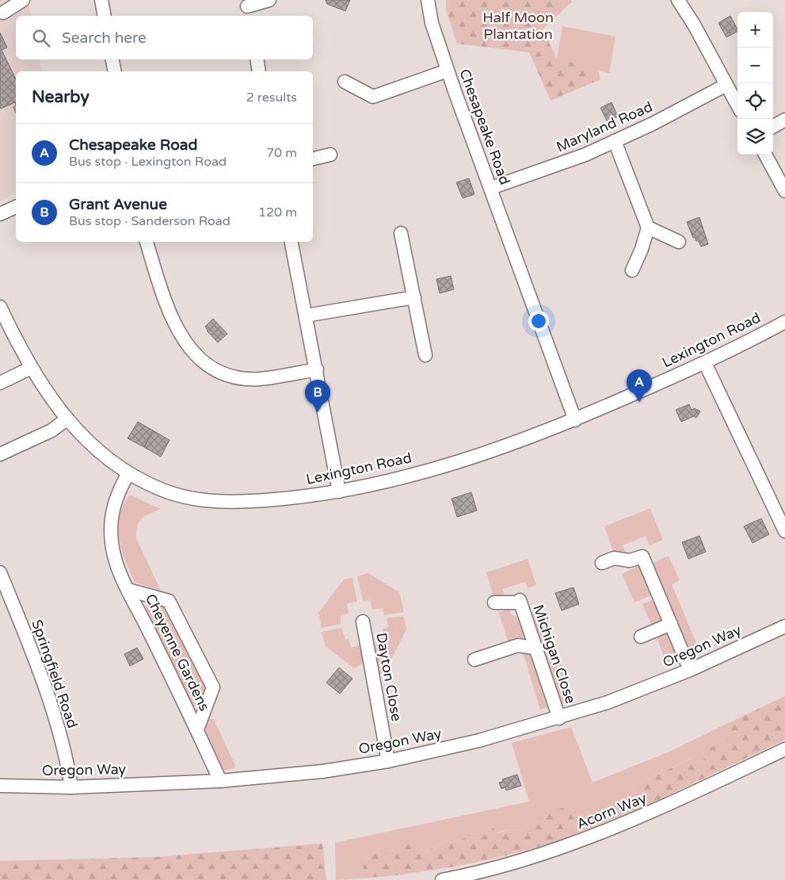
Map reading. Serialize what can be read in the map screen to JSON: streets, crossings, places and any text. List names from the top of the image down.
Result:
{
  "streets": {
    "street": [
      "Chesapeake Road",
      "Maryland Road",
      "Lexington Road",
      "Oregon Way",
      "Cheyenne Gardens",
      "Michigan Close",
      "Springfield Road",
      "Dayton Close",
      "Acorn Way"
    ]
  },
  "crossings": [
    ["Chesapeake Road", "Maryland Road"],
    ["Chesapeake Road", "Lexington Road"],
    ["Lexington Road", "Cheyenne Gardens"],
    ["Oregon Way", "Cheyenne Gardens"],
    ["Oregon Way", "Michigan Close"],
    ["Oregon Way", "Springfield Road"],
    ["Oregon Way", "Dayton Close"]
  ],
  "parks": ["Half Moon Plantation"],
  "page": {
    "map_buttons": ["+", "−"],
    "search": "Search here",
    "heading": ["Nearby", "2 results"],
    "list": [
      {
        "mark": "A",
        "name": "Chesapeake Road",
        "note": "Bus stop · Lexington Road",
        "value": "70 m"
      },
      {
        "mark": "B",
        "name": "Grant Avenue",
        "note": "Bus stop · Sanderson Road",
        "value": "120 m"
      }
    ],
    "pins": ["A", "B"]
  }
}
